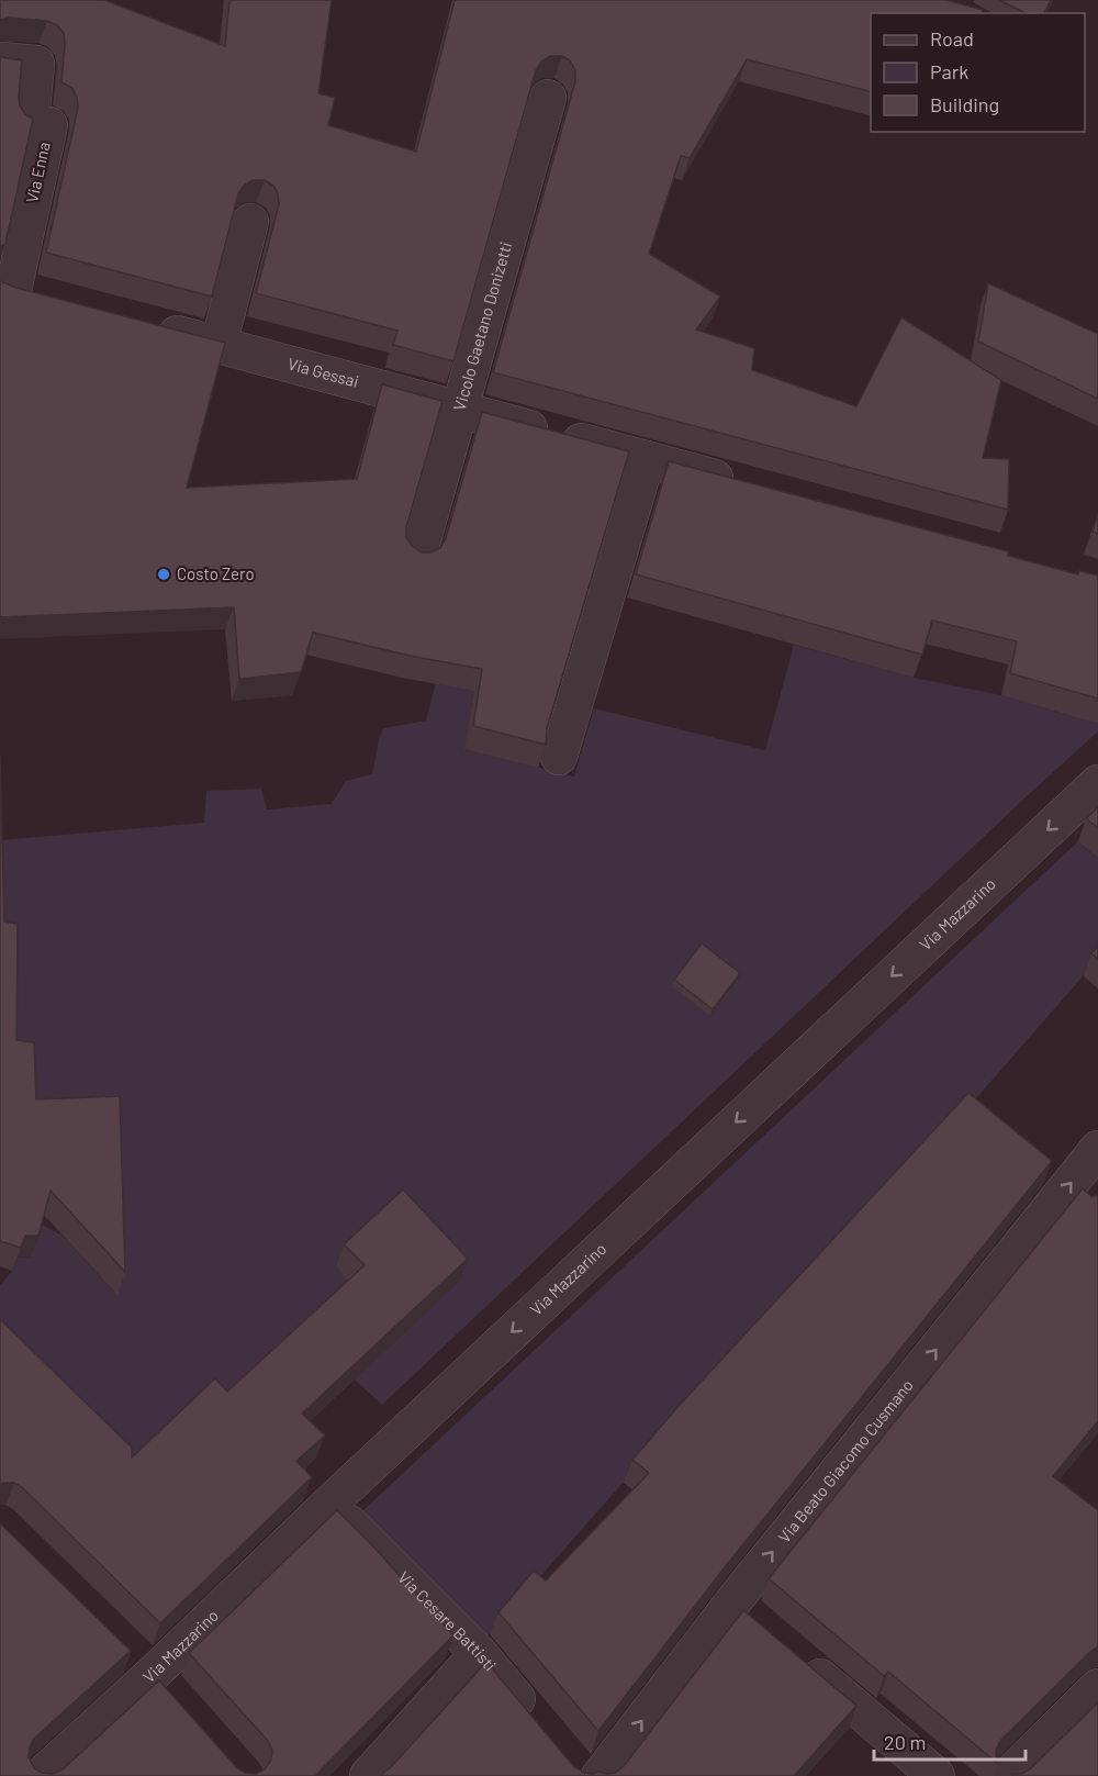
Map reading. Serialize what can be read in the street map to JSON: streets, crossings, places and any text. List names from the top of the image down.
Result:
{
  "streets": {
    "street": [
      "Via Enna",
      "Vicolo Gaetano Donizetti",
      "Via Gessai",
      "Via Mazzarino",
      "Via Beato Giacomo Cusmano",
      "Via Cesare Battisti"
    ]
  },
  "crossings": [
    ["Vicolo Gaetano Donizetti", "Via Gessai"],
    ["Via Mazzarino", "Via Cesare Battisti"]
  ],
  "one_way": ["Via Mazzarino", "Via Beato Giacomo Cusmano"],
  "places": ["Costo Zero"],
  "legend": ["Road", "Park", "Building"],
  "scale_bar": "20 m"
}
